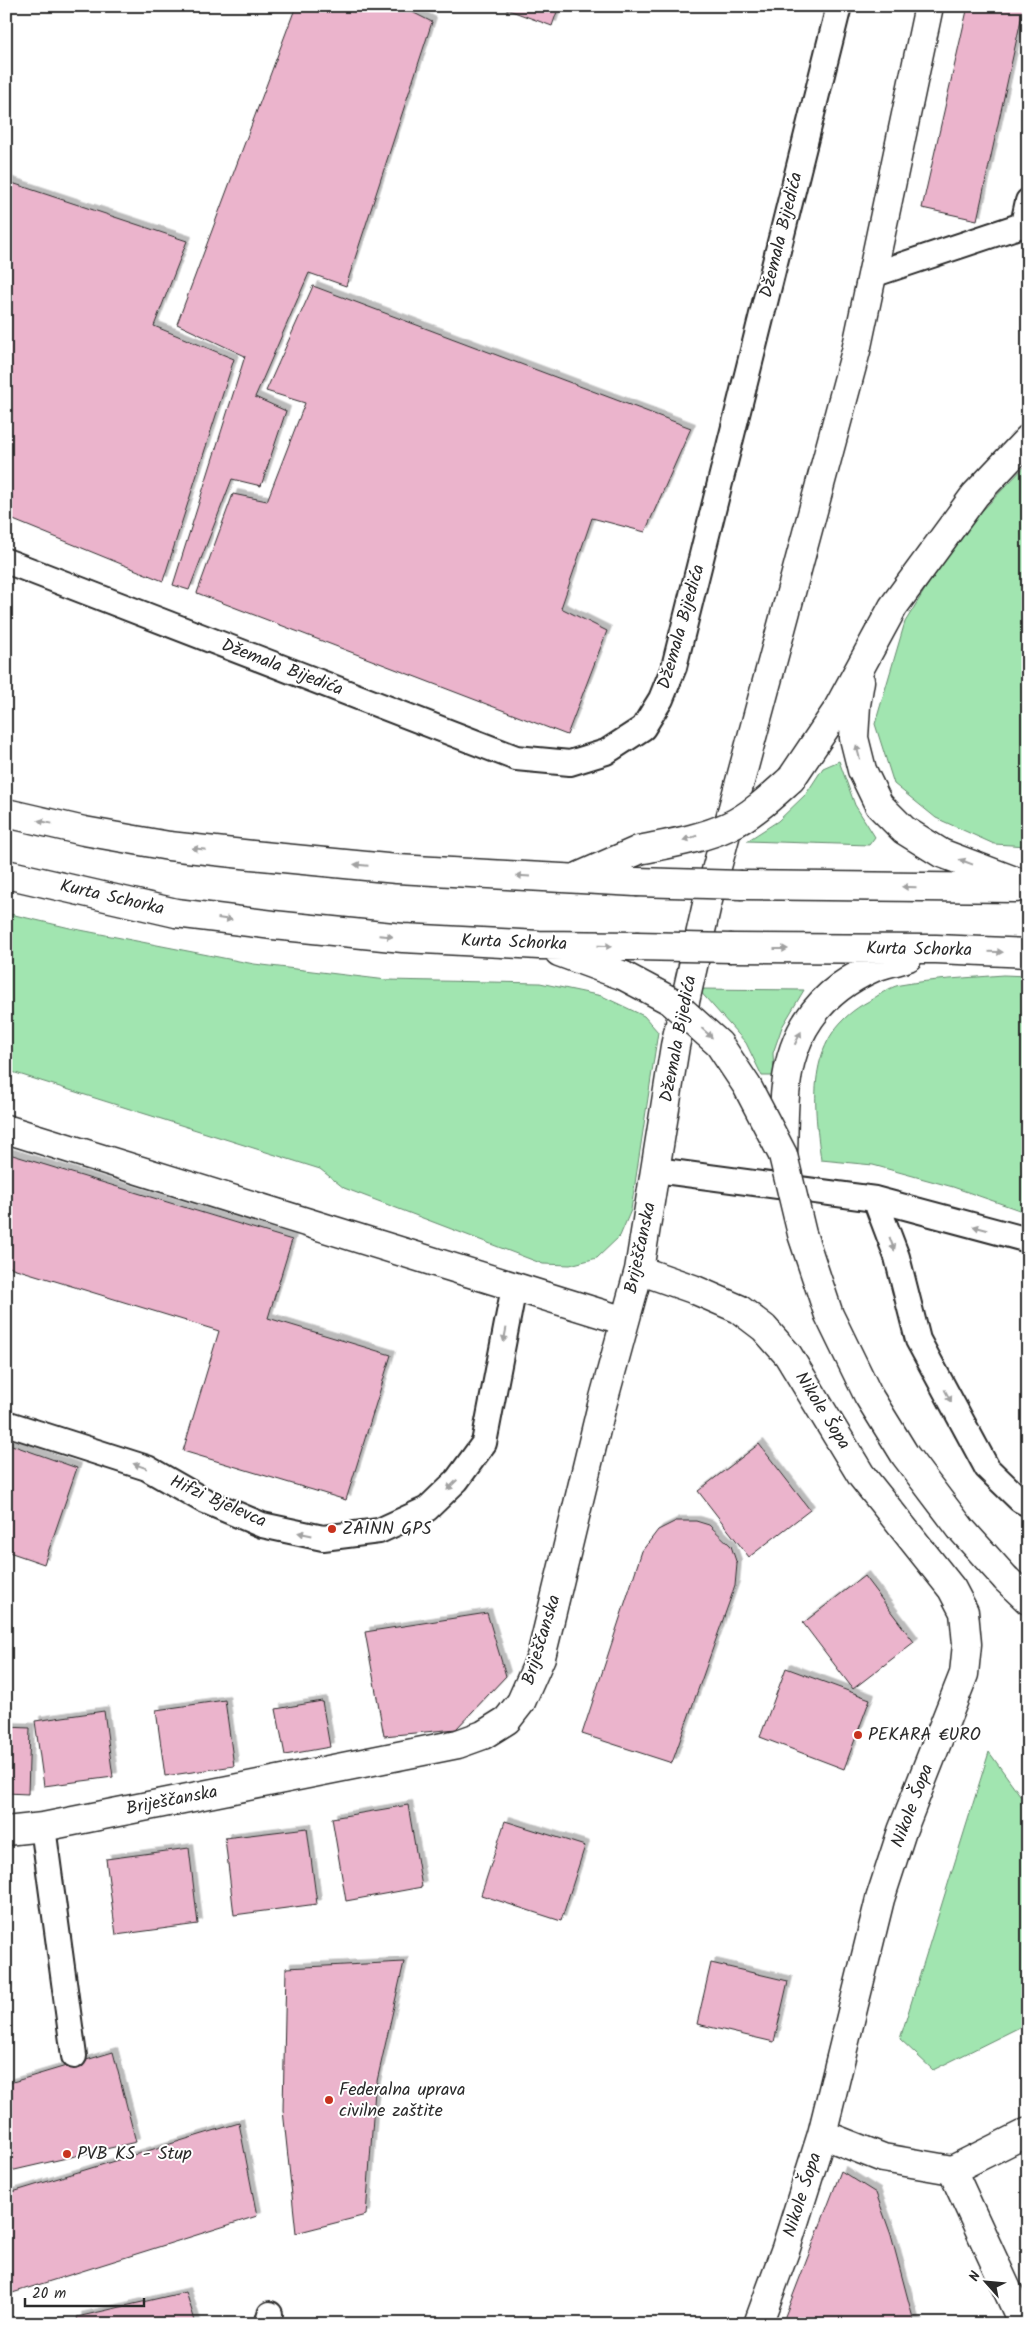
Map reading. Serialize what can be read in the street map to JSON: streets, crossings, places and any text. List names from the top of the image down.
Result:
{
  "streets": {
    "street": [
      "Džemala Bijedića",
      "Kurta Schorka",
      "Briješčanska",
      "Nikole Šopa"
    ],
    "lane": ["Hifzi Bjelevca"]
  },
  "crossings": [
    ["Džemala Bijedića", "Briješčanska"],
    ["Briješčanska", "Nikole Šopa"]
  ],
  "places": [
    "ZAINN GPS",
    "PEKARA €URO",
    "Federalna uprava civilne zaštite",
    "PVB KS - Stup"
  ],
  "scale_bar": "20 m",
  "north": "top left"
}
